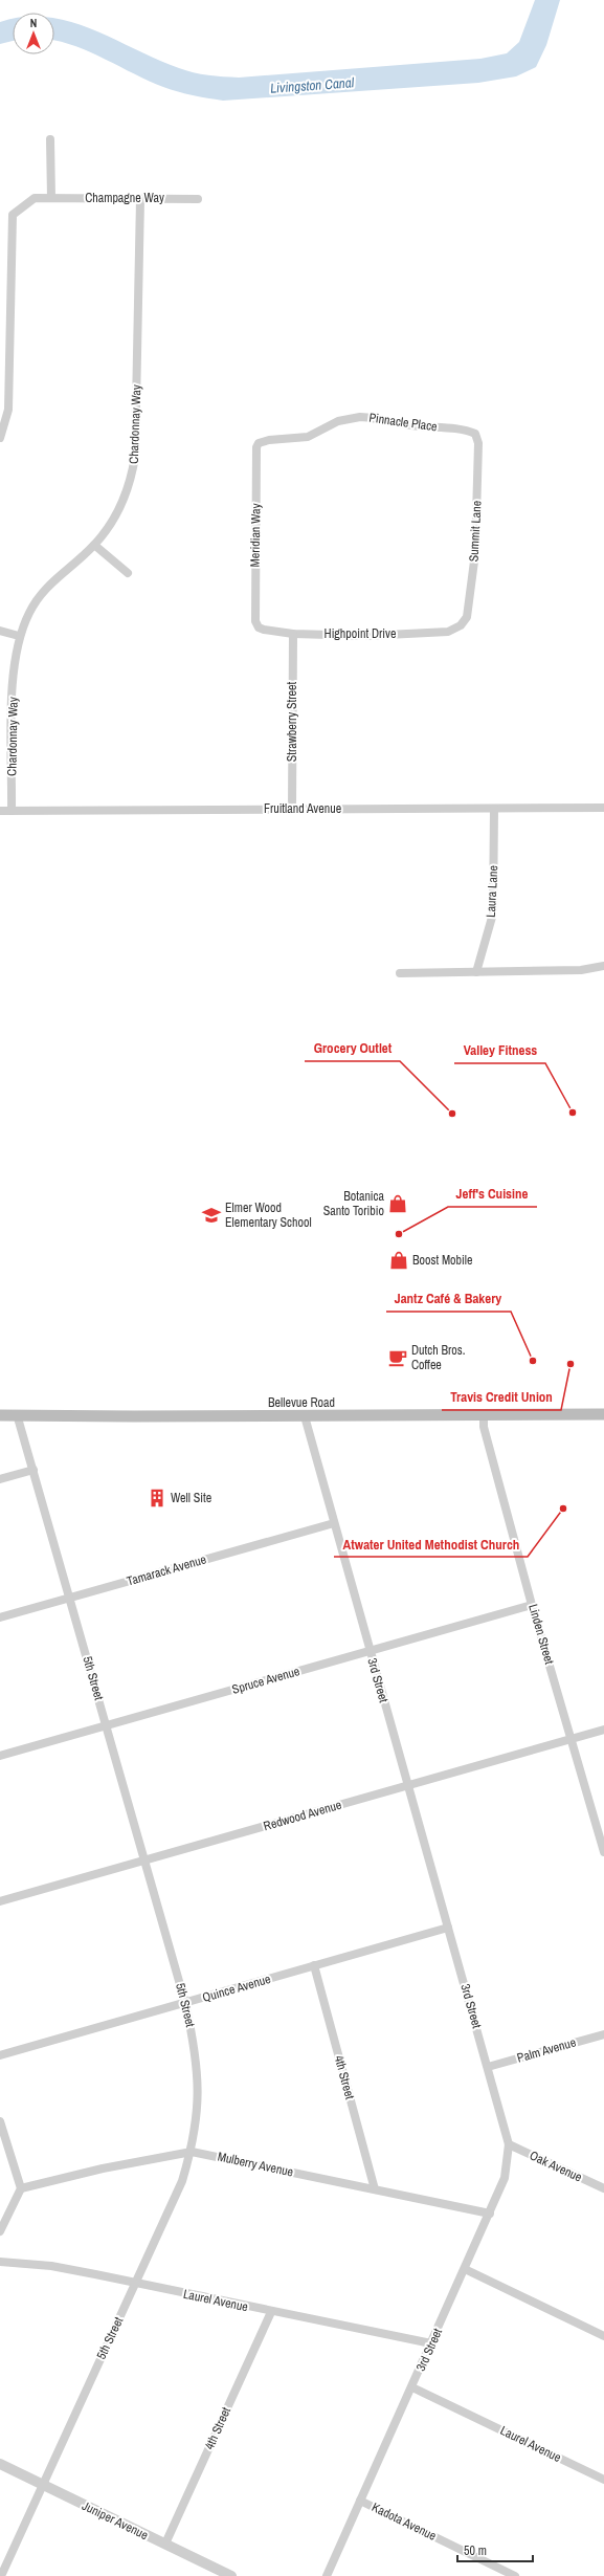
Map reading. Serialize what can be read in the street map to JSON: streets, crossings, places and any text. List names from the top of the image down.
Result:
{
  "streets": {
    "main road": ["Bellevue Road"],
    "street": [
      "Champagne Way",
      "Pinnacle Place",
      "Chardonnay Way",
      "Summit Lane",
      "Meridian Way",
      "Highpoint Drive",
      "Strawberry Street",
      "Fruitland Avenue",
      "Laura Lane",
      "Tamarack Avenue",
      "Linden Street",
      "5th Street",
      "Spruce Avenue",
      "3rd Street",
      "Redwood Avenue",
      "Quince Avenue",
      "Palm Avenue",
      "4th Street",
      "Mulberry Avenue",
      "Oak Avenue",
      "Laurel Avenue",
      "Juniper Avenue",
      "Kadota Avenue"
    ]
  },
  "crossings": [
    ["Champagne Way", "Chardonnay Way"],
    ["Pinnacle Place", "Summit Lane"],
    ["Pinnacle Place", "Meridian Way"],
    ["Chardonnay Way", "Fruitland Avenue"],
    ["Summit Lane", "Highpoint Drive"],
    ["Meridian Way", "Highpoint Drive"],
    ["Highpoint Drive", "Strawberry Street"],
    ["Strawberry Street", "Fruitland Avenue"],
    ["Fruitland Avenue", "Laura Lane"],
    ["Bellevue Road", "Linden Street"],
    ["Bellevue Road", "5th Street"],
    ["Bellevue Road", "3rd Street"],
    ["Tamarack Avenue", "5th Street"],
    ["Tamarack Avenue", "3rd Street"],
    ["Linden Street", "Spruce Avenue"],
    ["Linden Street", "Redwood Avenue"],
    ["5th Street", "Spruce Avenue"],
    ["5th Street", "Redwood Avenue"],
    ["5th Street", "Quince Avenue"],
    ["5th Street", "Mulberry Avenue"],
    ["5th Street", "Laurel Avenue"],
    ["5th Street", "Juniper Avenue"],
    ["Spruce Avenue", "3rd Street"],
    ["3rd Street", "Redwood Avenue"],
    ["3rd Street", "Quince Avenue"],
    ["3rd Street", "Palm Avenue"],
    ["3rd Street", "Mulberry Avenue"],
    ["3rd Street", "Oak Avenue"],
    ["3rd Street", "Laurel Avenue"],
    ["3rd Street", "Kadota Avenue"],
    ["Quince Avenue", "4th Street"],
    ["4th Street", "Mulberry Avenue"],
    ["4th Street", "Laurel Avenue"],
    ["4th Street", "Juniper Avenue"]
  ],
  "water": ["Livingston Canal"],
  "places": {
    "other": [
      "Valley Fitness",
      "Grocery Outlet",
      "Jeff's Cuisine",
      "Jantz Café & Bakery",
      "Travis Credit Union",
      "Atwater United Methodist Church"
    ],
    "shop": ["Botanica Santo Toribio", "Boost Mobile"],
    "school or university": ["Elmer Wood Elementary School"],
    "cafe": ["Dutch Bros. Coffee"],
    "building": ["Well Site"]
  },
  "scale_bar": "50 m",
  "north": "top"
}
